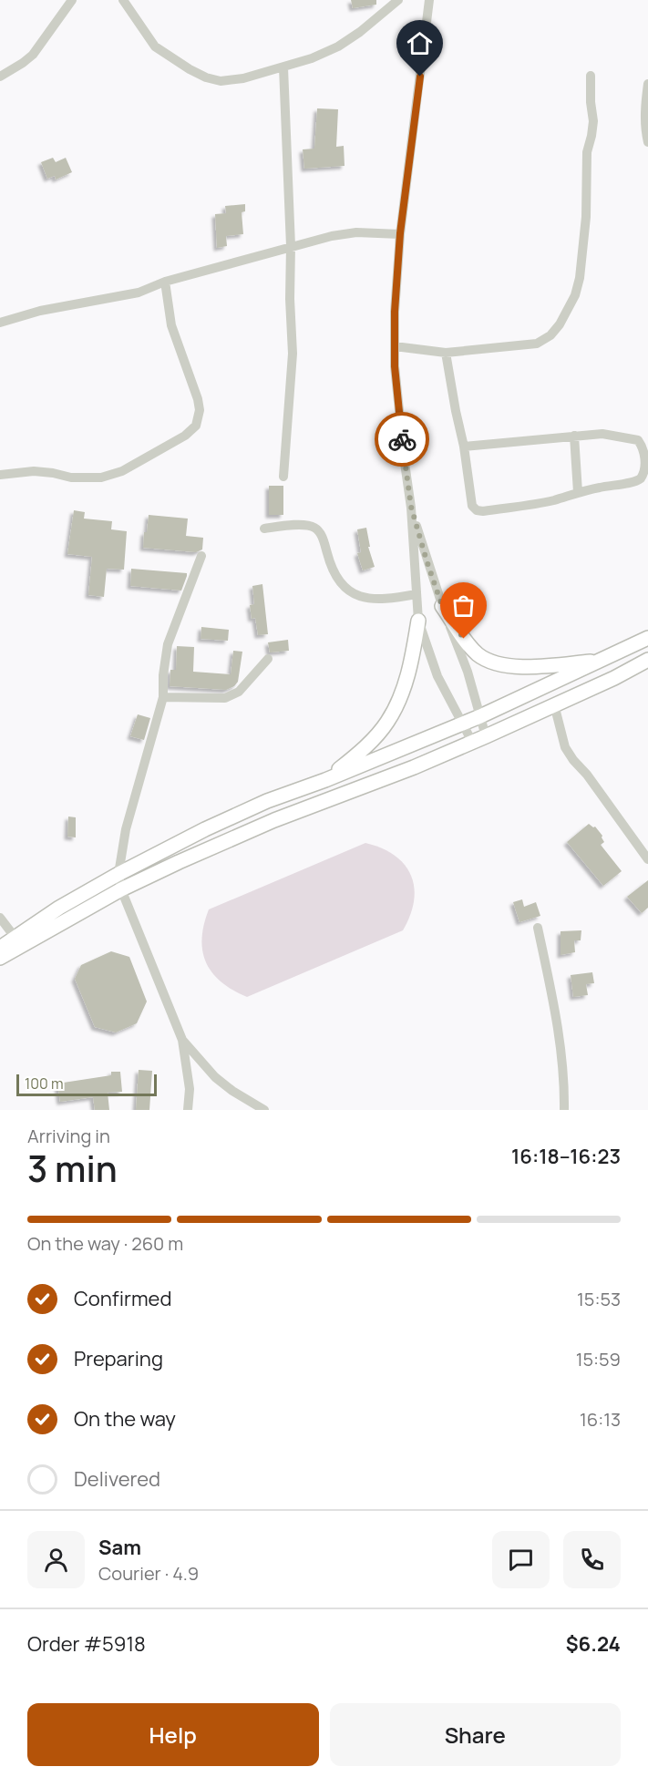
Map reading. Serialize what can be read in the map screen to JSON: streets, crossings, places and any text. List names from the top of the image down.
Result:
{
  "scale_bar": "100 m",
  "page": {
    "scale": "100 m",
    "heading": ["3 min", "Arriving in", "16:18–16:23"],
    "panel": [
      "Sam",
      "Courier · 4.9",
      "Order #5918",
      "$6.24"
    ],
    "bar": "On the way · 260 m",
    "list": [
      ["Confirmed", "15:53"],
      ["Preparing", "15:59"],
      ["On the way", "16:13"],
      "Delivered"
    ],
    "buttons": ["Help", "Share"]
  }
}
